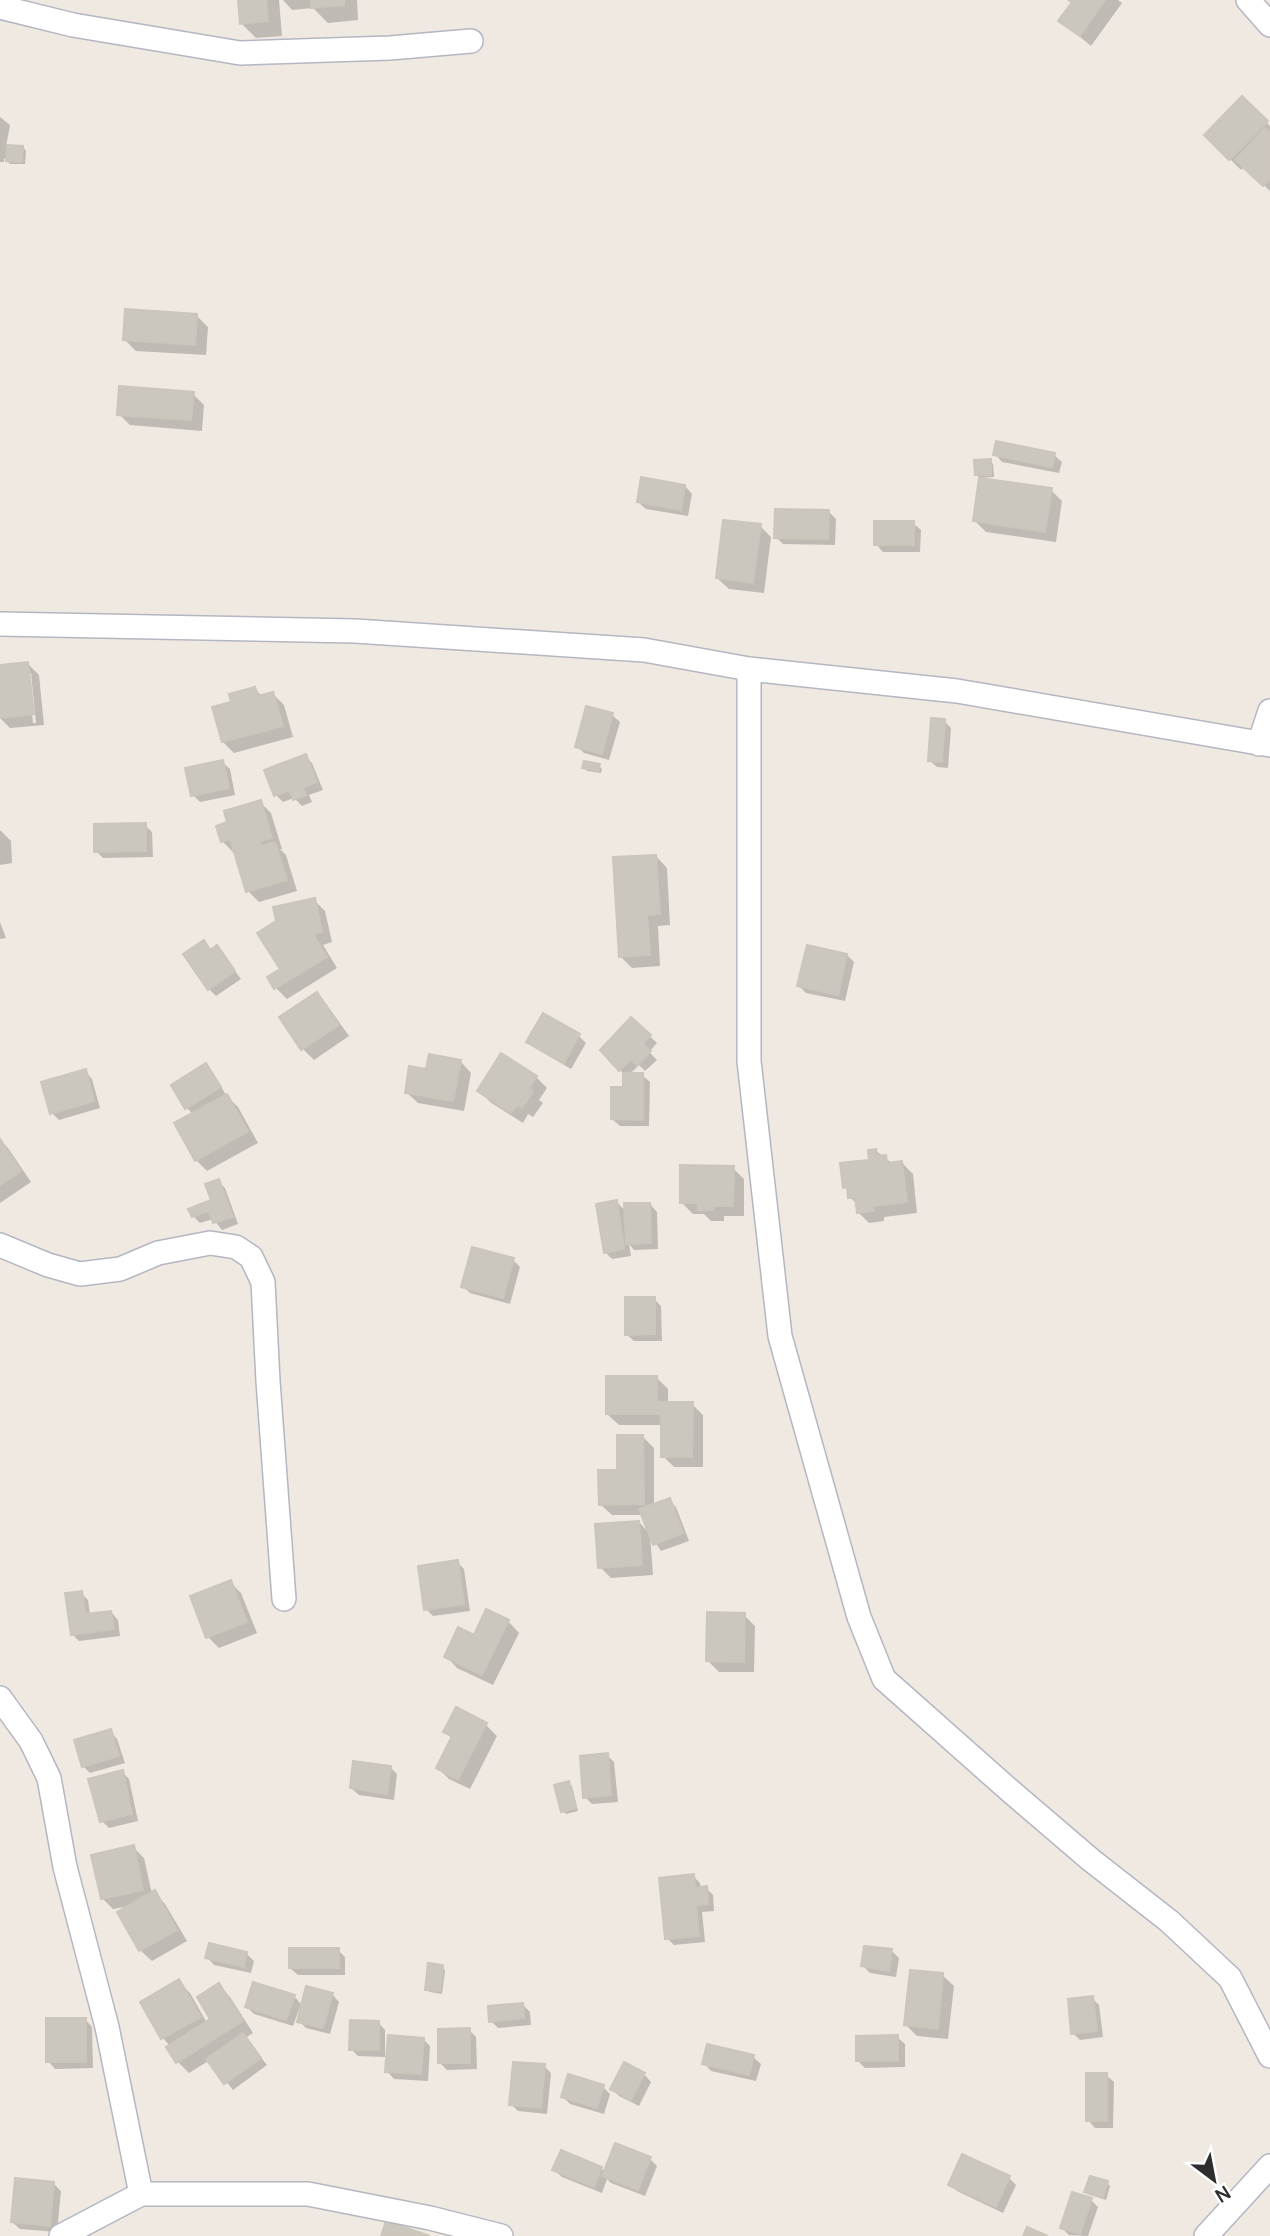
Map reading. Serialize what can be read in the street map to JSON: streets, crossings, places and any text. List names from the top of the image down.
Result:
{
  "north": "bottom right"
}
